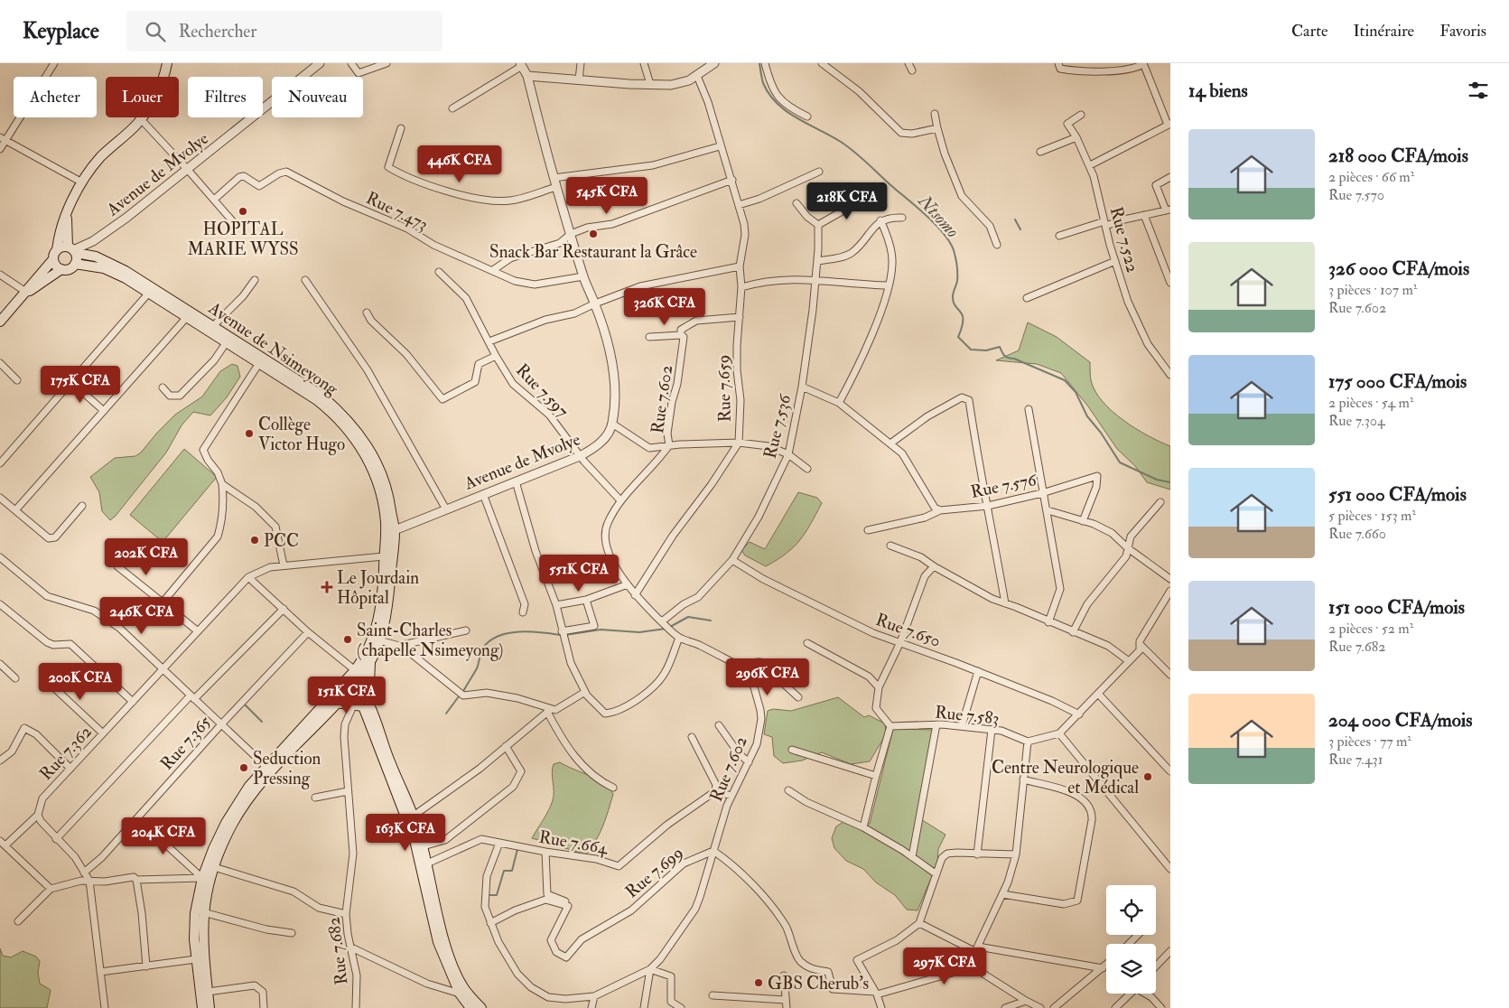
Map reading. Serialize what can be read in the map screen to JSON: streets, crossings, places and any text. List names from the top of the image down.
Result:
{
  "streets": {
    "main road": ["Avenue de Nsimeyong"],
    "street": [
      "Avenue de Mvolye",
      "Rue 7.473",
      "Rue 7.522",
      "Rue 7.659",
      "Rue 7.597",
      "Rue 7.602",
      "Rue 7.536",
      "Rue 7.576",
      "Rue 7.650",
      "Rue 7.583",
      "Rue 7.365",
      "Rue 7.362",
      "Rue 7.664",
      "Rue 7.699",
      "Rue 7.682"
    ]
  },
  "crossings": [
    ["Avenue de Mvolye", "Rue 7.473"],
    ["Avenue de Mvolye", "Avenue de Nsimeyong"],
    ["Avenue de Mvolye", "Rue 7.597"],
    ["Avenue de Nsimeyong", "Rue 7.362"],
    ["Rue 7.659", "Rue 7.602"],
    ["Rue 7.597", "Rue 7.602"],
    ["Rue 7.602", "Rue 7.536"],
    ["Rue 7.602", "Rue 7.699"],
    ["Rue 7.536", "Rue 7.650"]
  ],
  "water": ["Ntsomo"],
  "places": {
    "other": [
      "HOPITAL MARIE WYSS",
      "Snack Bar Restaurant la Grâce",
      "Collège Victor Hugo",
      "PCC",
      "Saint-Charles (chapelle Nsimeyong)",
      "Seduction Pressing",
      "Centre Neurologique et Médical",
      "GBS Cherub's"
    ],
    "health": ["Le Jourdain Hôpital"]
  },
  "page": {
    "header": "Keyplace",
    "search": "Rechercher",
    "nav": ["Carte", "Itinéraire", "Favoris"],
    "heading": "14 biens",
    "chip": [
      "Acheter",
      "Louer",
      "Filtres",
      "Nouveau"
    ],
    "list": [
      {
        "name": "218 000 CFA/mois",
        "note": "2 pièces · 66 m² · Rue 7.570"
      },
      {
        "name": "326 000 CFA/mois",
        "note": "3 pièces · 107 m² · Rue 7.602"
      },
      {
        "name": "175 000 CFA/mois",
        "note": "2 pièces · 54 m² · Rue 7.304"
      },
      {
        "name": "551 000 CFA/mois",
        "note": "5 pièces · 153 m² · Rue 7.660"
      },
      {
        "name": "151 000 CFA/mois",
        "note": "2 pièces · 52 m² · Rue 7.682"
      },
      {
        "name": "204 000 CFA/mois",
        "note": "3 pièces · 77 m² · Rue 7.431"
      }
    ],
    "price": [
      "446K CFA",
      "545K CFA",
      "218K CFA",
      "326K CFA",
      "175K CFA",
      "202K CFA",
      "551K CFA",
      "246K CFA",
      "296K CFA",
      "200K CFA",
      "151K CFA",
      "163K CFA",
      "204K CFA",
      "297K CFA"
    ]
  }
}
